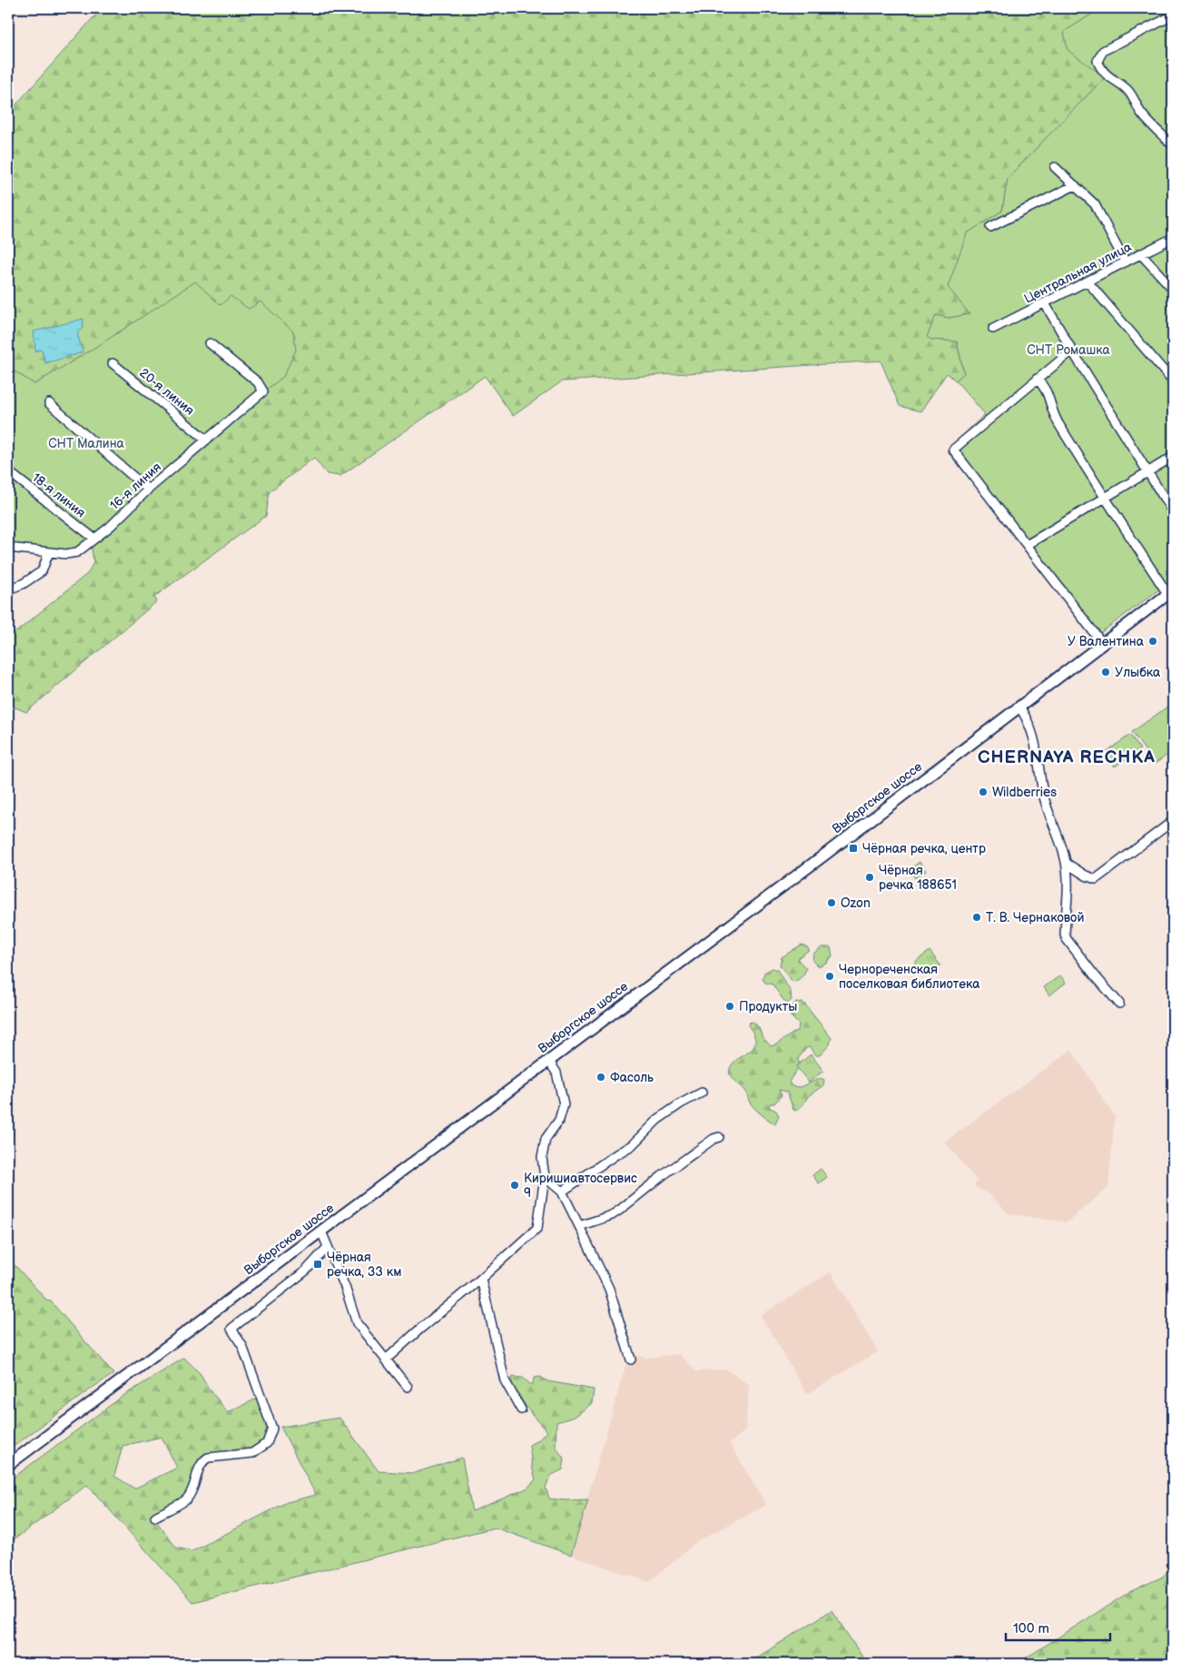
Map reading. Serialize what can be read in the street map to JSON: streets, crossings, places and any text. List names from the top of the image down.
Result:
{
  "streets": {
    "main road": ["Выборгское шоссе"],
    "street": [
      "Центральная улица",
      "20-я линия",
      "16-я линия",
      "18-я линия"
    ]
  },
  "crossings": [
    ["20-я линия", "16-я линия"],
    ["16-я линия", "18-я линия"]
  ],
  "districts": ["CHERNAYA RECHKA"],
  "parks": ["СНТ Ромашка", "СНТ Малина"],
  "places": {
    "other": [
      "У Валентина",
      "Улыбка",
      "Wildberries",
      "Чёрная речка 188651",
      "Ozon",
      "Т. В. Чернаковой",
      "Чернореченская поселковая библиотека",
      "Продукты",
      "Фасоль",
      "Киришиавтосервис 9"
    ],
    "transit": ["Чёрная речка, центр", "Чёрная речка, 33 км"]
  },
  "scale_bar": "100 m"
}
